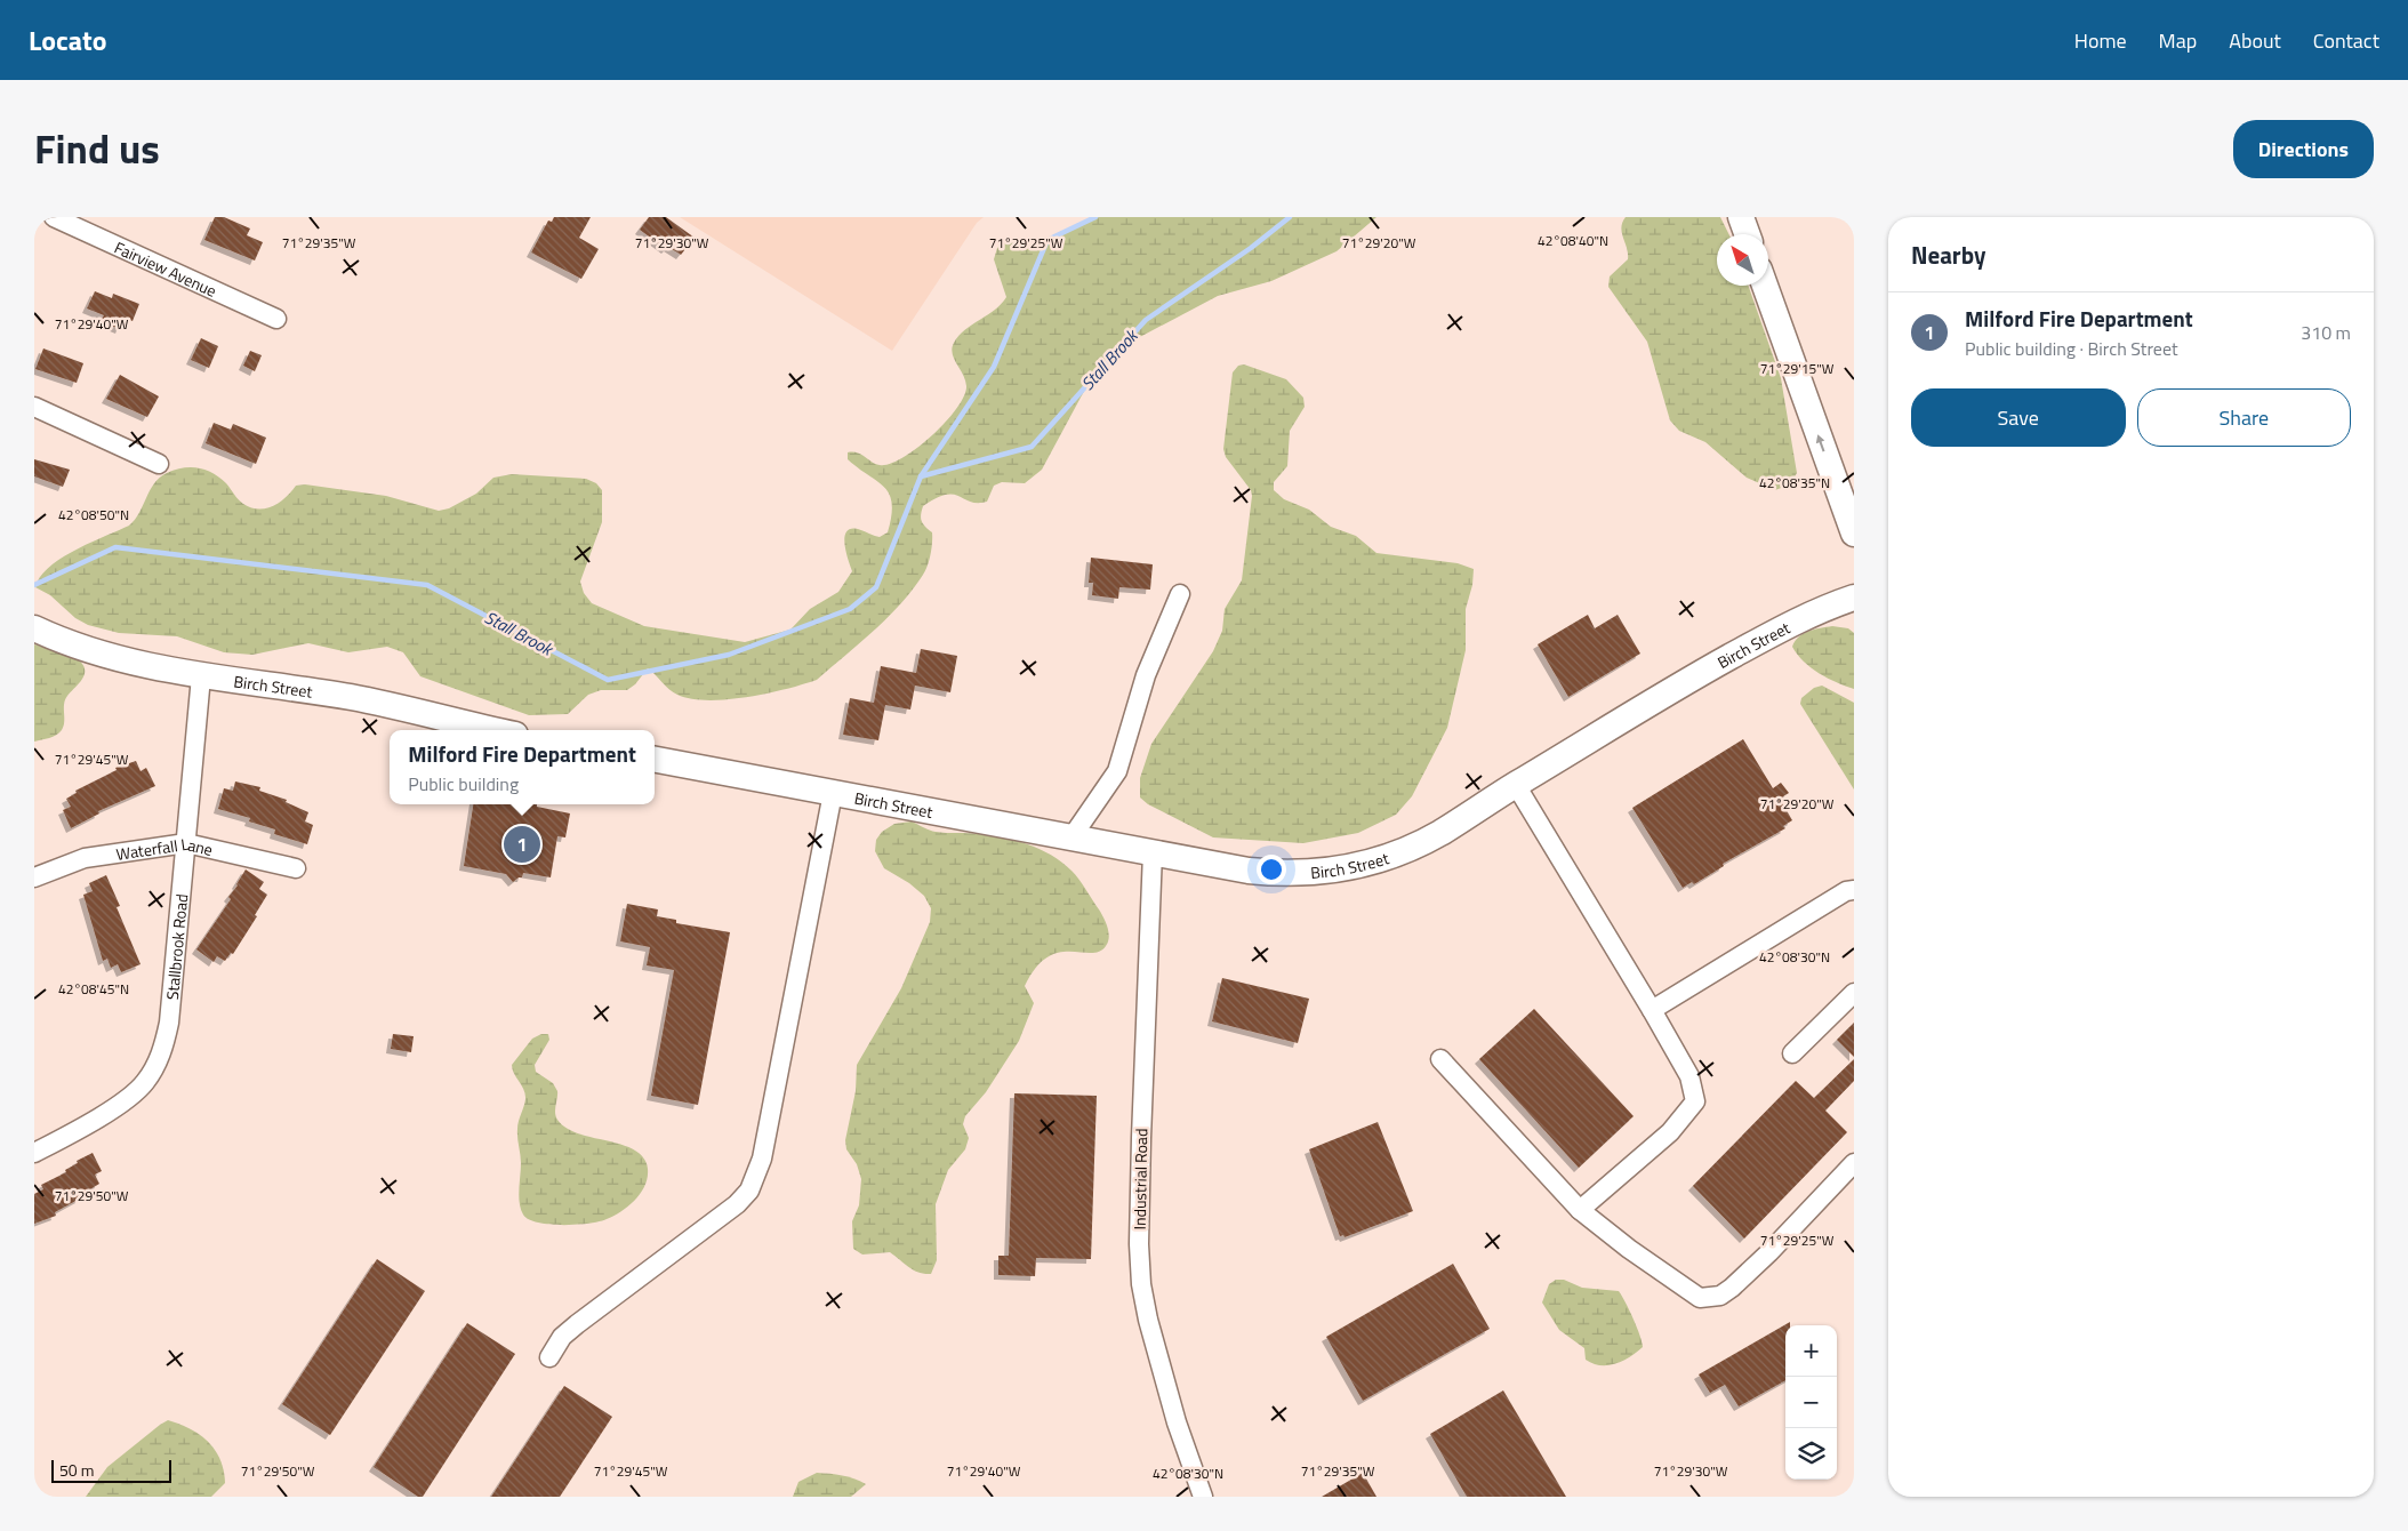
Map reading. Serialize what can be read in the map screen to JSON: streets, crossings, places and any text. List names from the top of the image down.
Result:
{
  "streets": {
    "street": [
      "Fairview Avenue",
      "Birch Street",
      "Waterfall Lane",
      "Stallbrook Road",
      "Industrial Road"
    ]
  },
  "crossings": [
    ["Birch Street", "Stallbrook Road"],
    ["Birch Street", "Industrial Road"],
    ["Waterfall Lane", "Stallbrook Road"]
  ],
  "water": ["Stall Brook"],
  "scale_bar": "50 m",
  "north": "top left",
  "page": {
    "header": "Locato",
    "nav": [
      "Home",
      "Map",
      "About",
      "Contact"
    ],
    "title": "Find us",
    "buttons": [
      "Directions",
      ["Save", "Share"]
    ],
    "heading": "Nearby",
    "list": [
      {
        "mark": "1",
        "name": "Milford Fire Department",
        "note": "Public building · Birch Street",
        "value": "310 m"
      }
    ],
    "popup": ["Milford Fire Department", "Public building"],
    "pins": "1",
    "map_buttons": ["+", "−"],
    "scale": "50 m"
  },
  "coordinates": [
    "42°08'40\"N",
    "71°29'35\"W",
    "71°29'30\"W",
    "71°29'25\"W",
    "71°29'20\"W",
    "71°29'40\"W",
    "71°29'15\"W",
    "42°08'35\"N",
    "42°08'50\"N",
    "71°29'45\"W",
    "42°08'30\"N",
    "42°08'45\"N",
    "71°29'50\"W"
  ]
}
